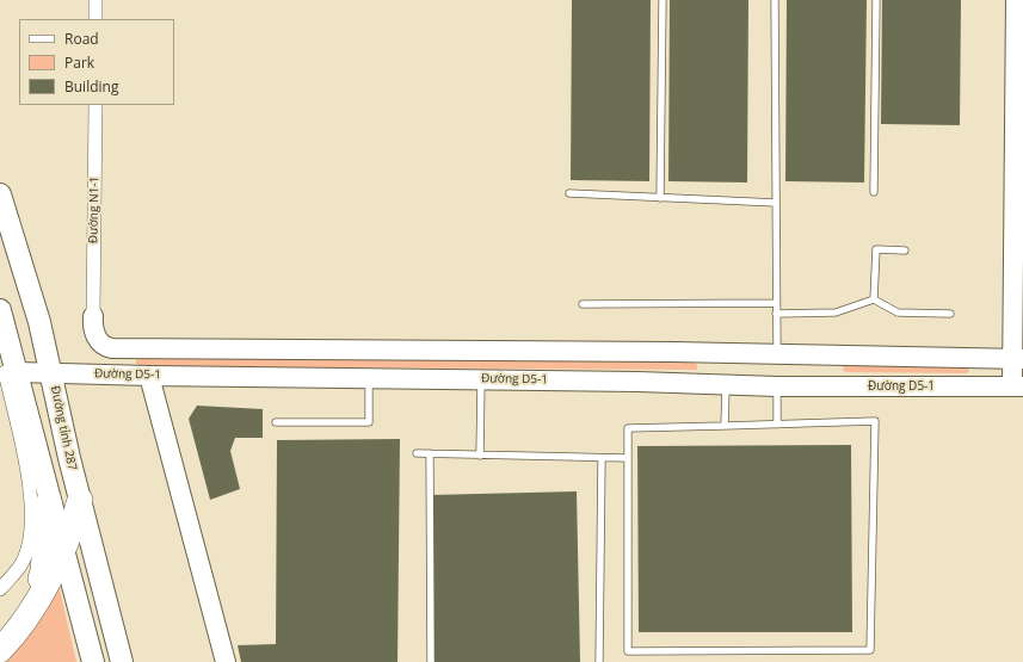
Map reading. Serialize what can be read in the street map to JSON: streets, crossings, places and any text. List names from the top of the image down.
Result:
{
  "streets": {
    "main road": ["Đường D5-1", "Đường tỉnh 287"],
    "street": ["Đường N1-1"]
  },
  "crossings": [
    ["Đường D5-1", "Đường tỉnh 287"]
  ],
  "legend": ["Road", "Park", "Building"]
}
